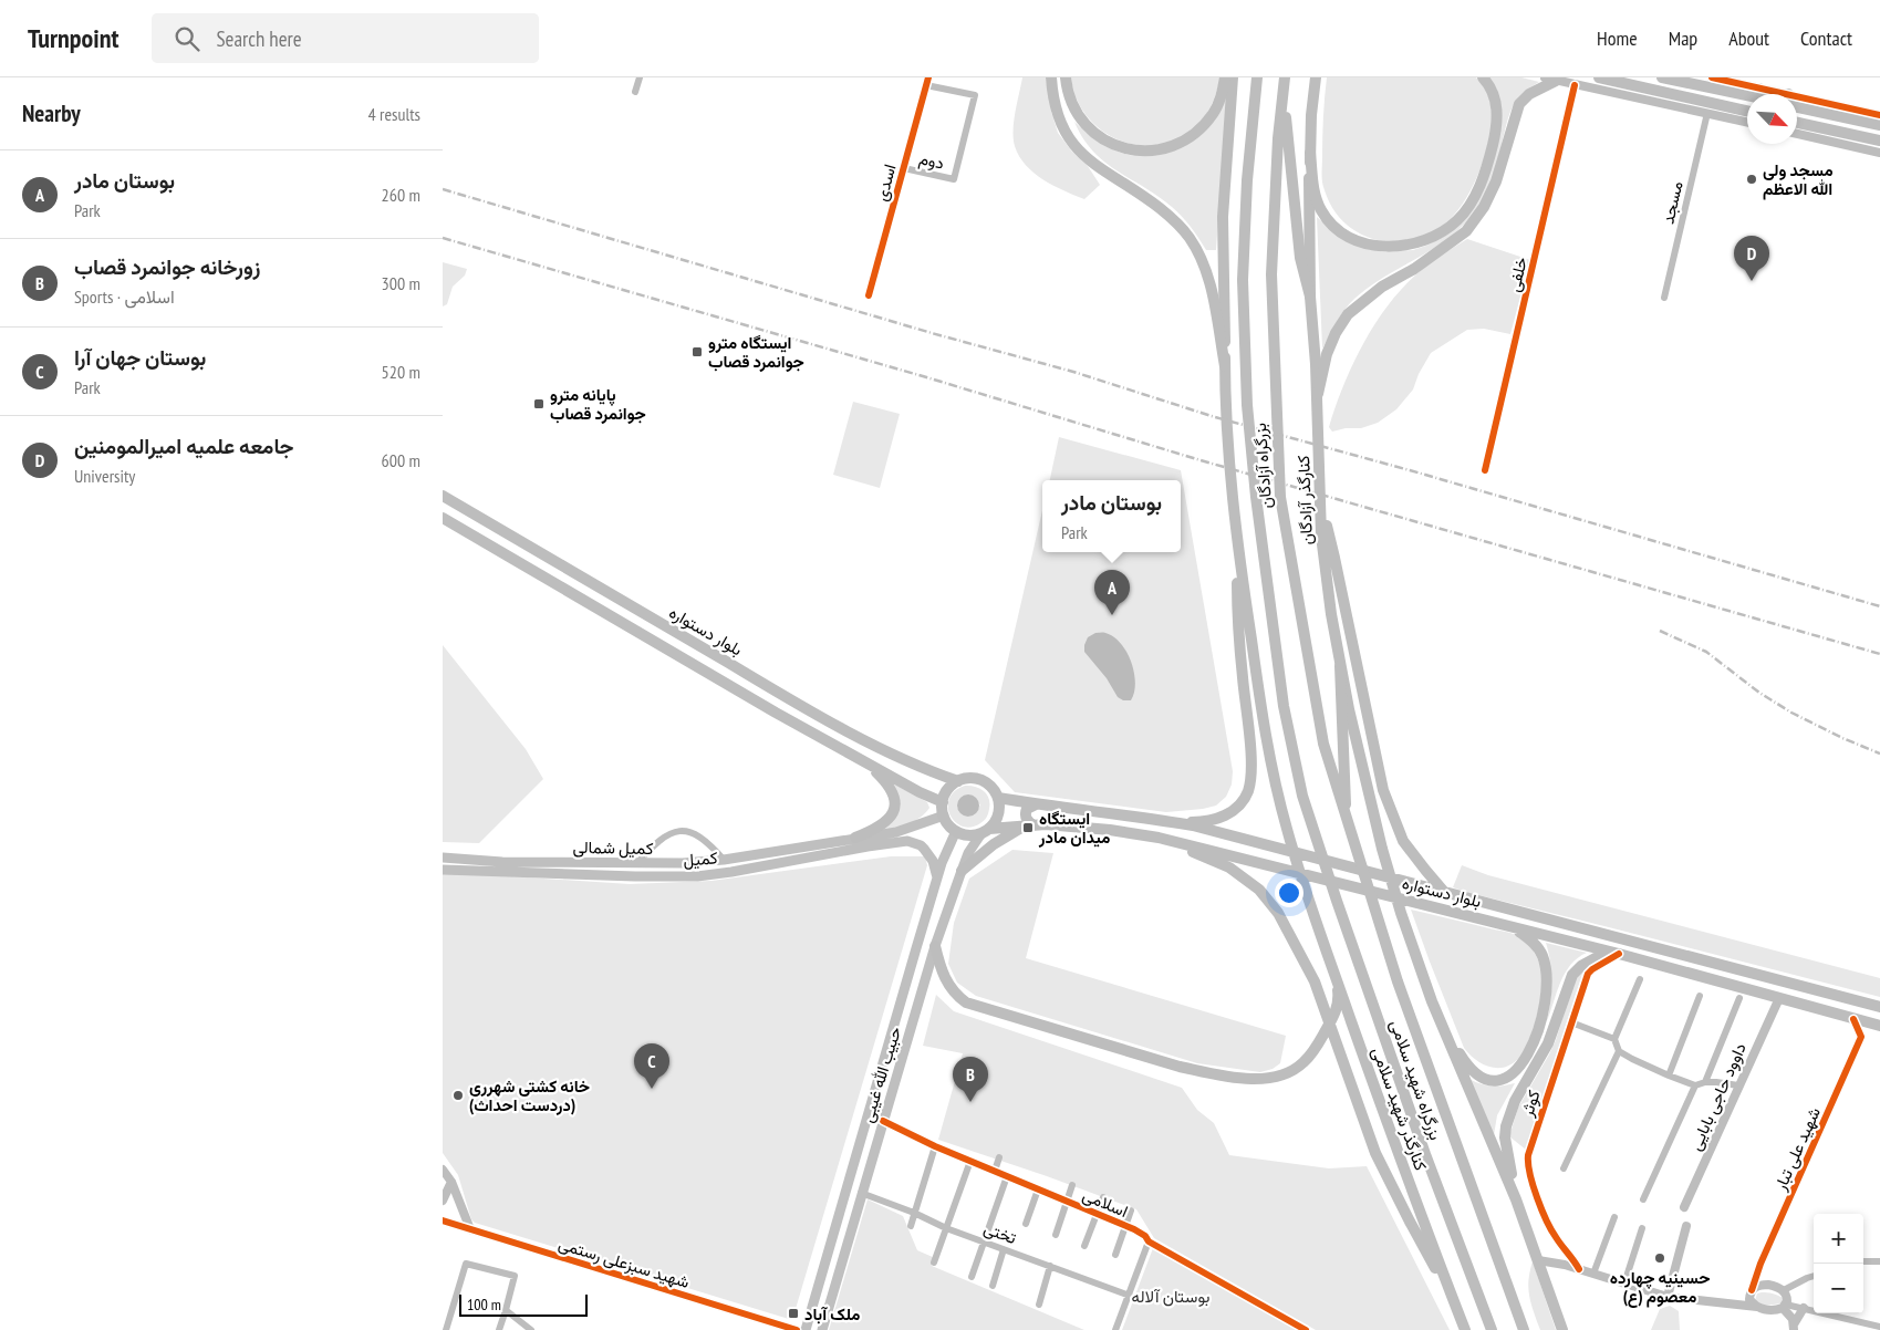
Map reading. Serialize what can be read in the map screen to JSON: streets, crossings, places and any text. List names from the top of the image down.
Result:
{
  "streets": {
    "main road": [
      "بزرگراه آزادگان",
      "کنارگذر آزادگان",
      "بلوار دستواره",
      "کمیل شمالی",
      "کمیل",
      "حبیب الله غیبی",
      "بزرگراه شهید سلامی",
      "کنارگذر شهید سلامی"
    ],
    "street": [
      "دوم",
      "اسدی",
      "مسجد",
      "خلفی",
      "داوود حاجی بابایی",
      "کوثر",
      "شهید علی تبار",
      "اسلامی",
      "تختی",
      "شهید سبزعلی رستمی"
    ]
  },
  "crossings": [
    ["دوم", "اسدی"],
    ["بزرگراه آزادگان", "بزرگراه شهید سلامی"],
    ["بلوار دستواره", "کمیل شمالی"],
    ["بلوار دستواره", "حبیب الله غیبی"],
    ["بلوار دستواره", "داوود حاجی بابایی"],
    ["بلوار دستواره", "کوثر"],
    ["بلوار دستواره", "شهید علی تبار"],
    ["کمیل شمالی", "حبیب الله غیبی"],
    ["کمیل", "حبیب الله غیبی"],
    ["حبیب الله غیبی", "اسلامی"],
    ["حبیب الله غیبی", "تختی"]
  ],
  "parks": ["بوستان آلاله"],
  "places": {
    "other": ["مسجد ولی الله الاعظم", "خانه کشتی شهرری (دردست احداث)", "حسینیه چهارده معصوم (ع)"],
    "transit": [
      "ایستگاه مترو جوانمرد قصاب",
      "پایانه مترو جوانمرد قصاب",
      "ایستگاه میدان مادر",
      "ملک آباد"
    ]
  },
  "scale_bar": "100 m",
  "north": "bottom right",
  "page": {
    "header": "Turnpoint",
    "search": "Search here",
    "nav": [
      "Home",
      "Map",
      "About",
      "Contact"
    ],
    "heading": ["Nearby", "4 results"],
    "list": [
      {
        "mark": "A",
        "name": "بوستان مادر",
        "note": "Park",
        "value": "260 m"
      },
      {
        "mark": "B",
        "name": "زورخانه جوانمرد قصاب",
        "note": "Sports · اسلامی",
        "value": "300 m"
      },
      {
        "mark": "C",
        "name": "بوستان جهان آرا",
        "note": "Park",
        "value": "520 m"
      },
      {
        "mark": "D",
        "name": "جامعه علمیه امیرالمومنین",
        "note": "University",
        "value": "600 m"
      }
    ],
    "pins": [
      "D",
      "A",
      "C",
      "B"
    ],
    "popup": ["بوستان مادر", "Park"],
    "map_buttons": ["+", "−"],
    "scale": "100 m"
  }
}
